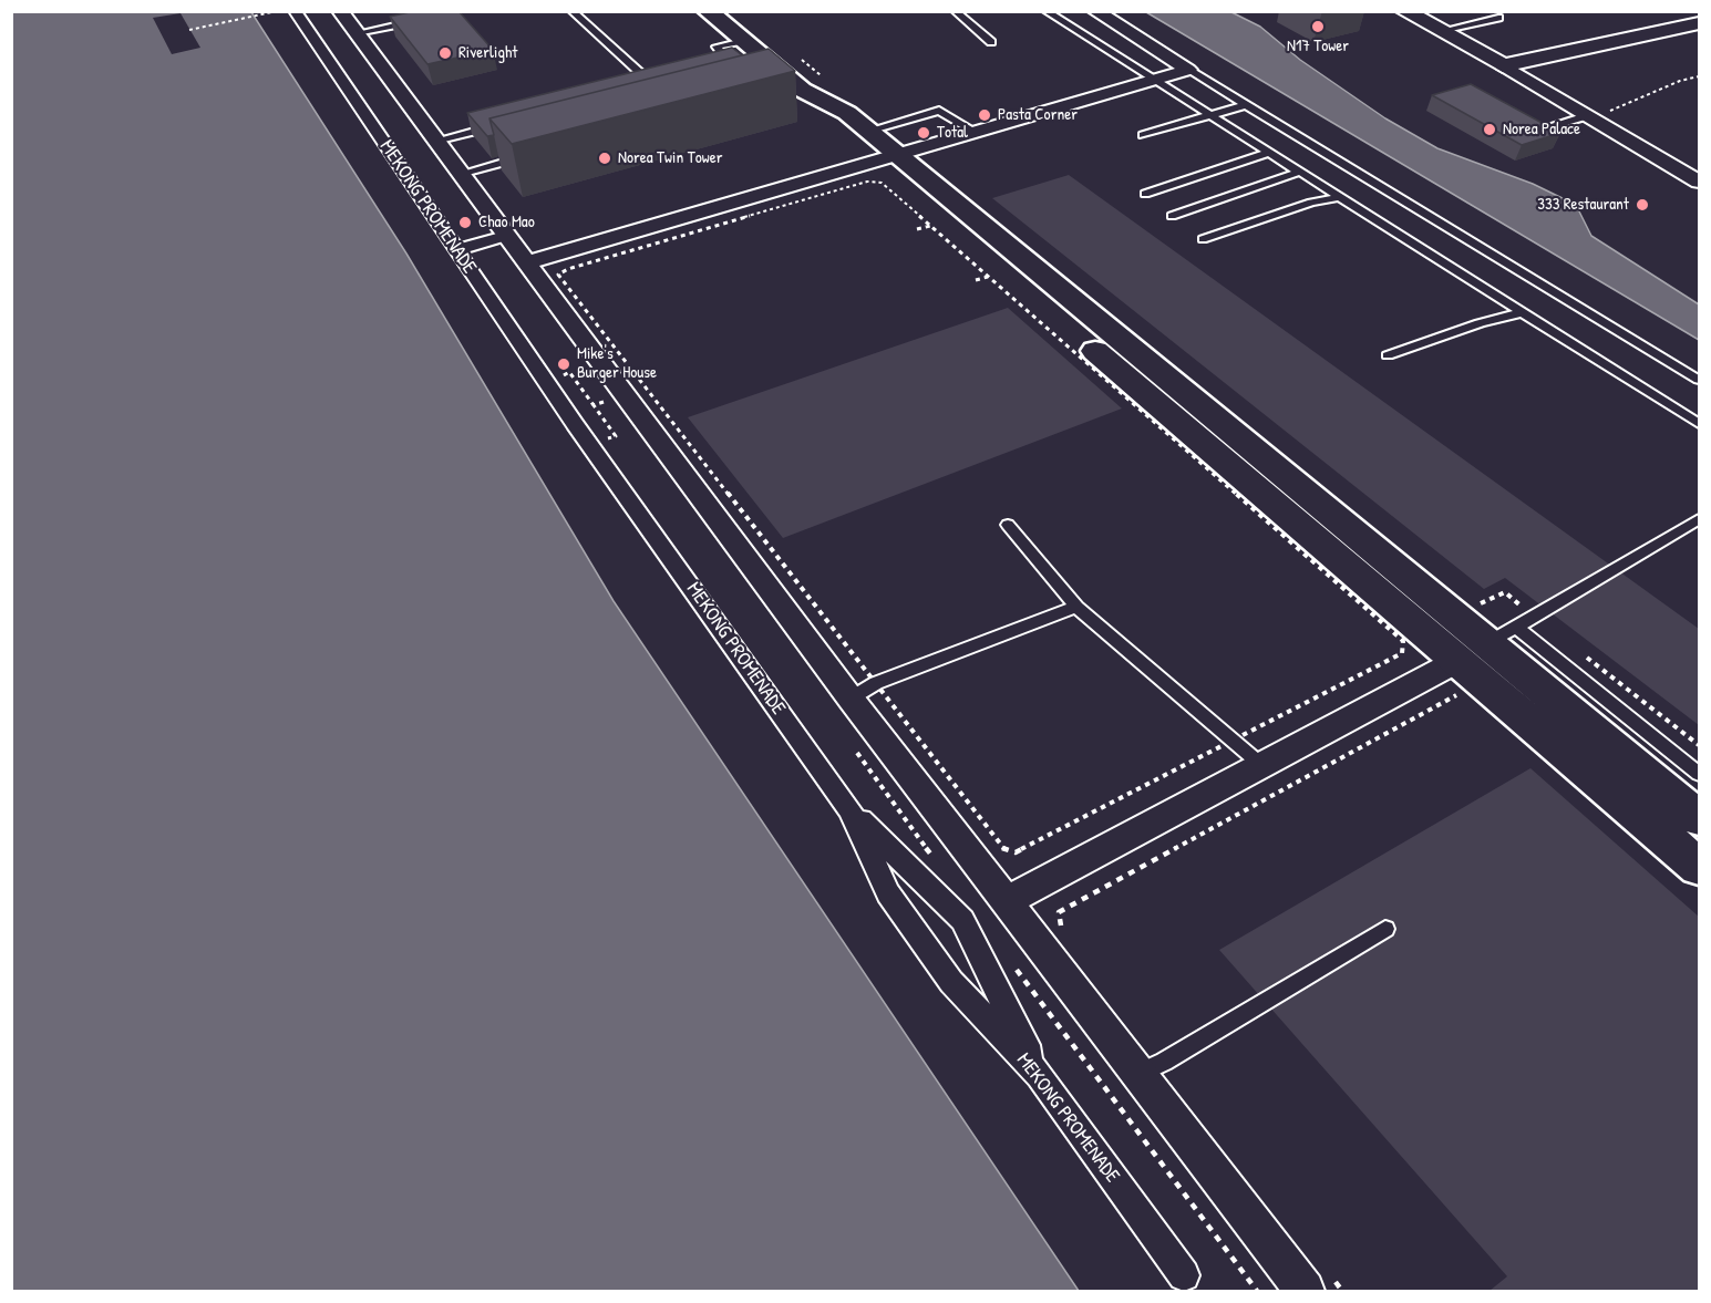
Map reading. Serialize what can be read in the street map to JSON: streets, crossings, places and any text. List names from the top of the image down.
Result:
{
  "streets": {
    "street": ["MEKONG PROMENADE"]
  },
  "places": [
    "N17 Tower",
    "Riverlight",
    "Pasta Corner",
    "Norea Palace",
    "Total",
    "Norea Twin Tower",
    "333 Restaurant",
    "Chao Mao",
    "Mike's Burger House"
  ]
}
